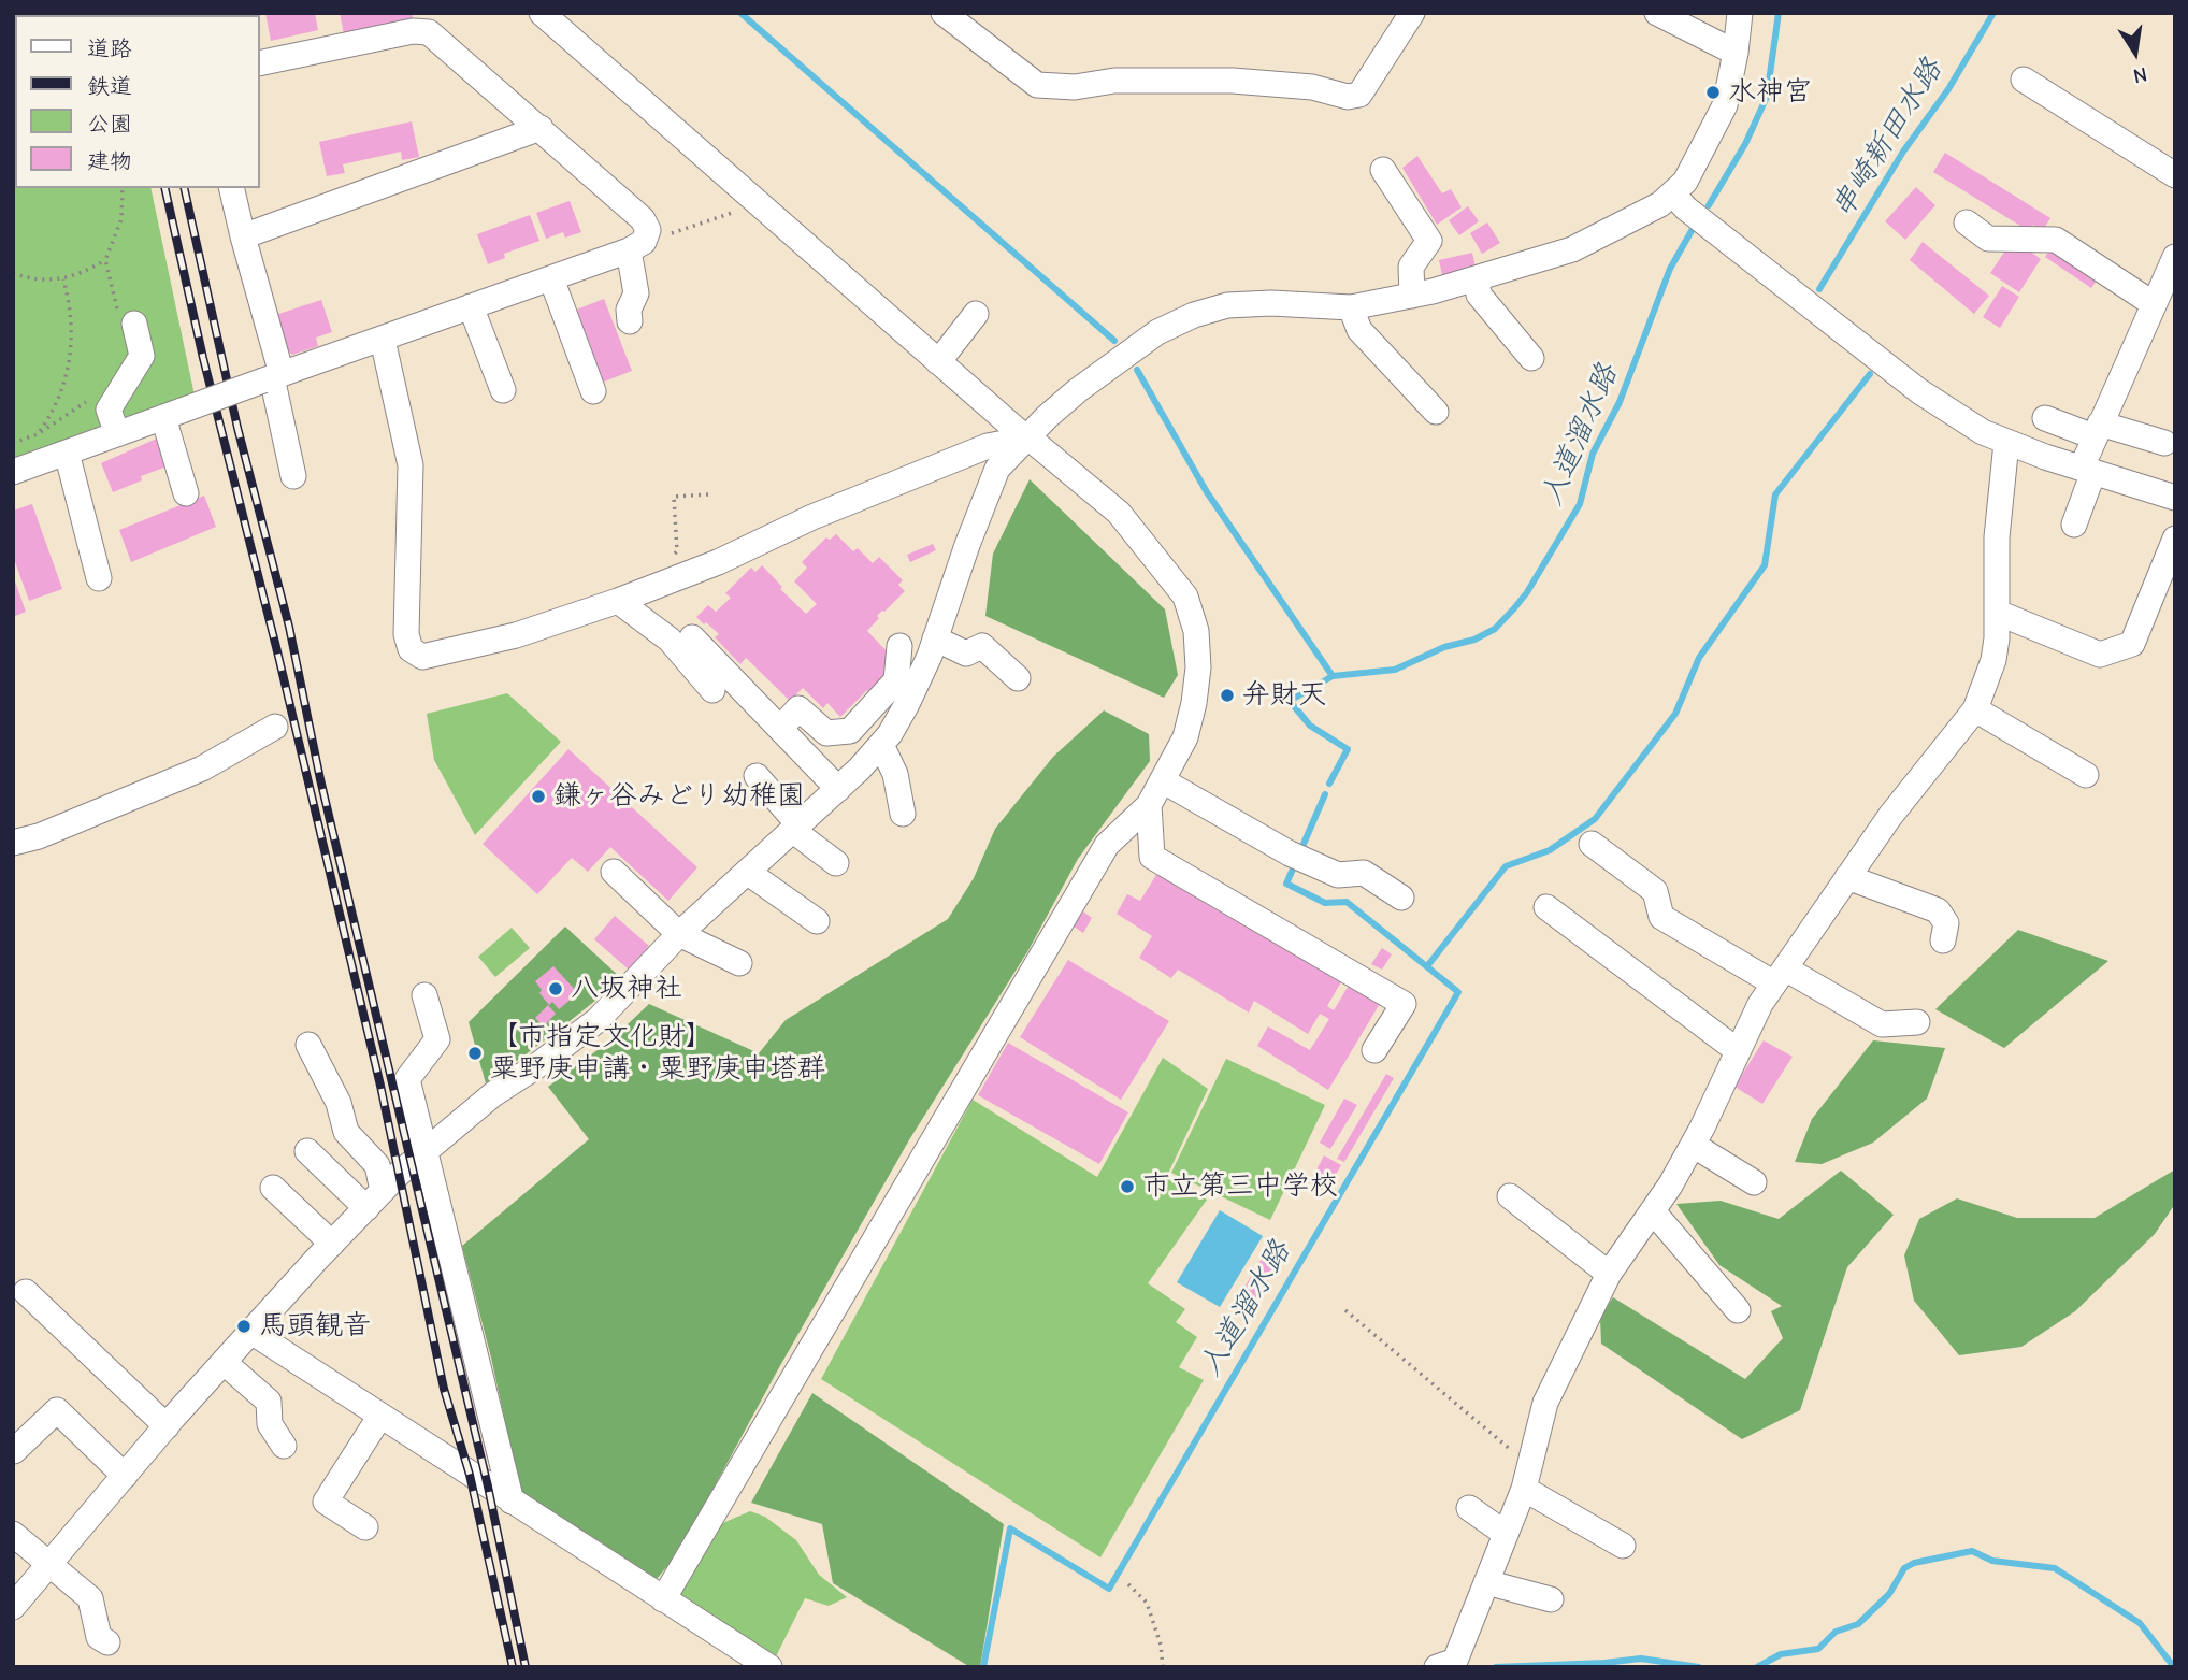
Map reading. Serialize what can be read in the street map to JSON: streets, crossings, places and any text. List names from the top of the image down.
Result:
{
  "water": ["串崎新田水路", "入道溜水路"],
  "places": [
    "水神宮",
    "弁財天",
    "鎌ヶ谷みどり幼稚園",
    "八坂神社",
    "【市指定文化財】 粟野庚申講・粟野庚申塔群",
    "市立第三中学校",
    "馬頭観音"
  ],
  "legend": [
    "道路",
    "鉄道",
    "公園",
    "建物"
  ],
  "north": "bottom"
}
